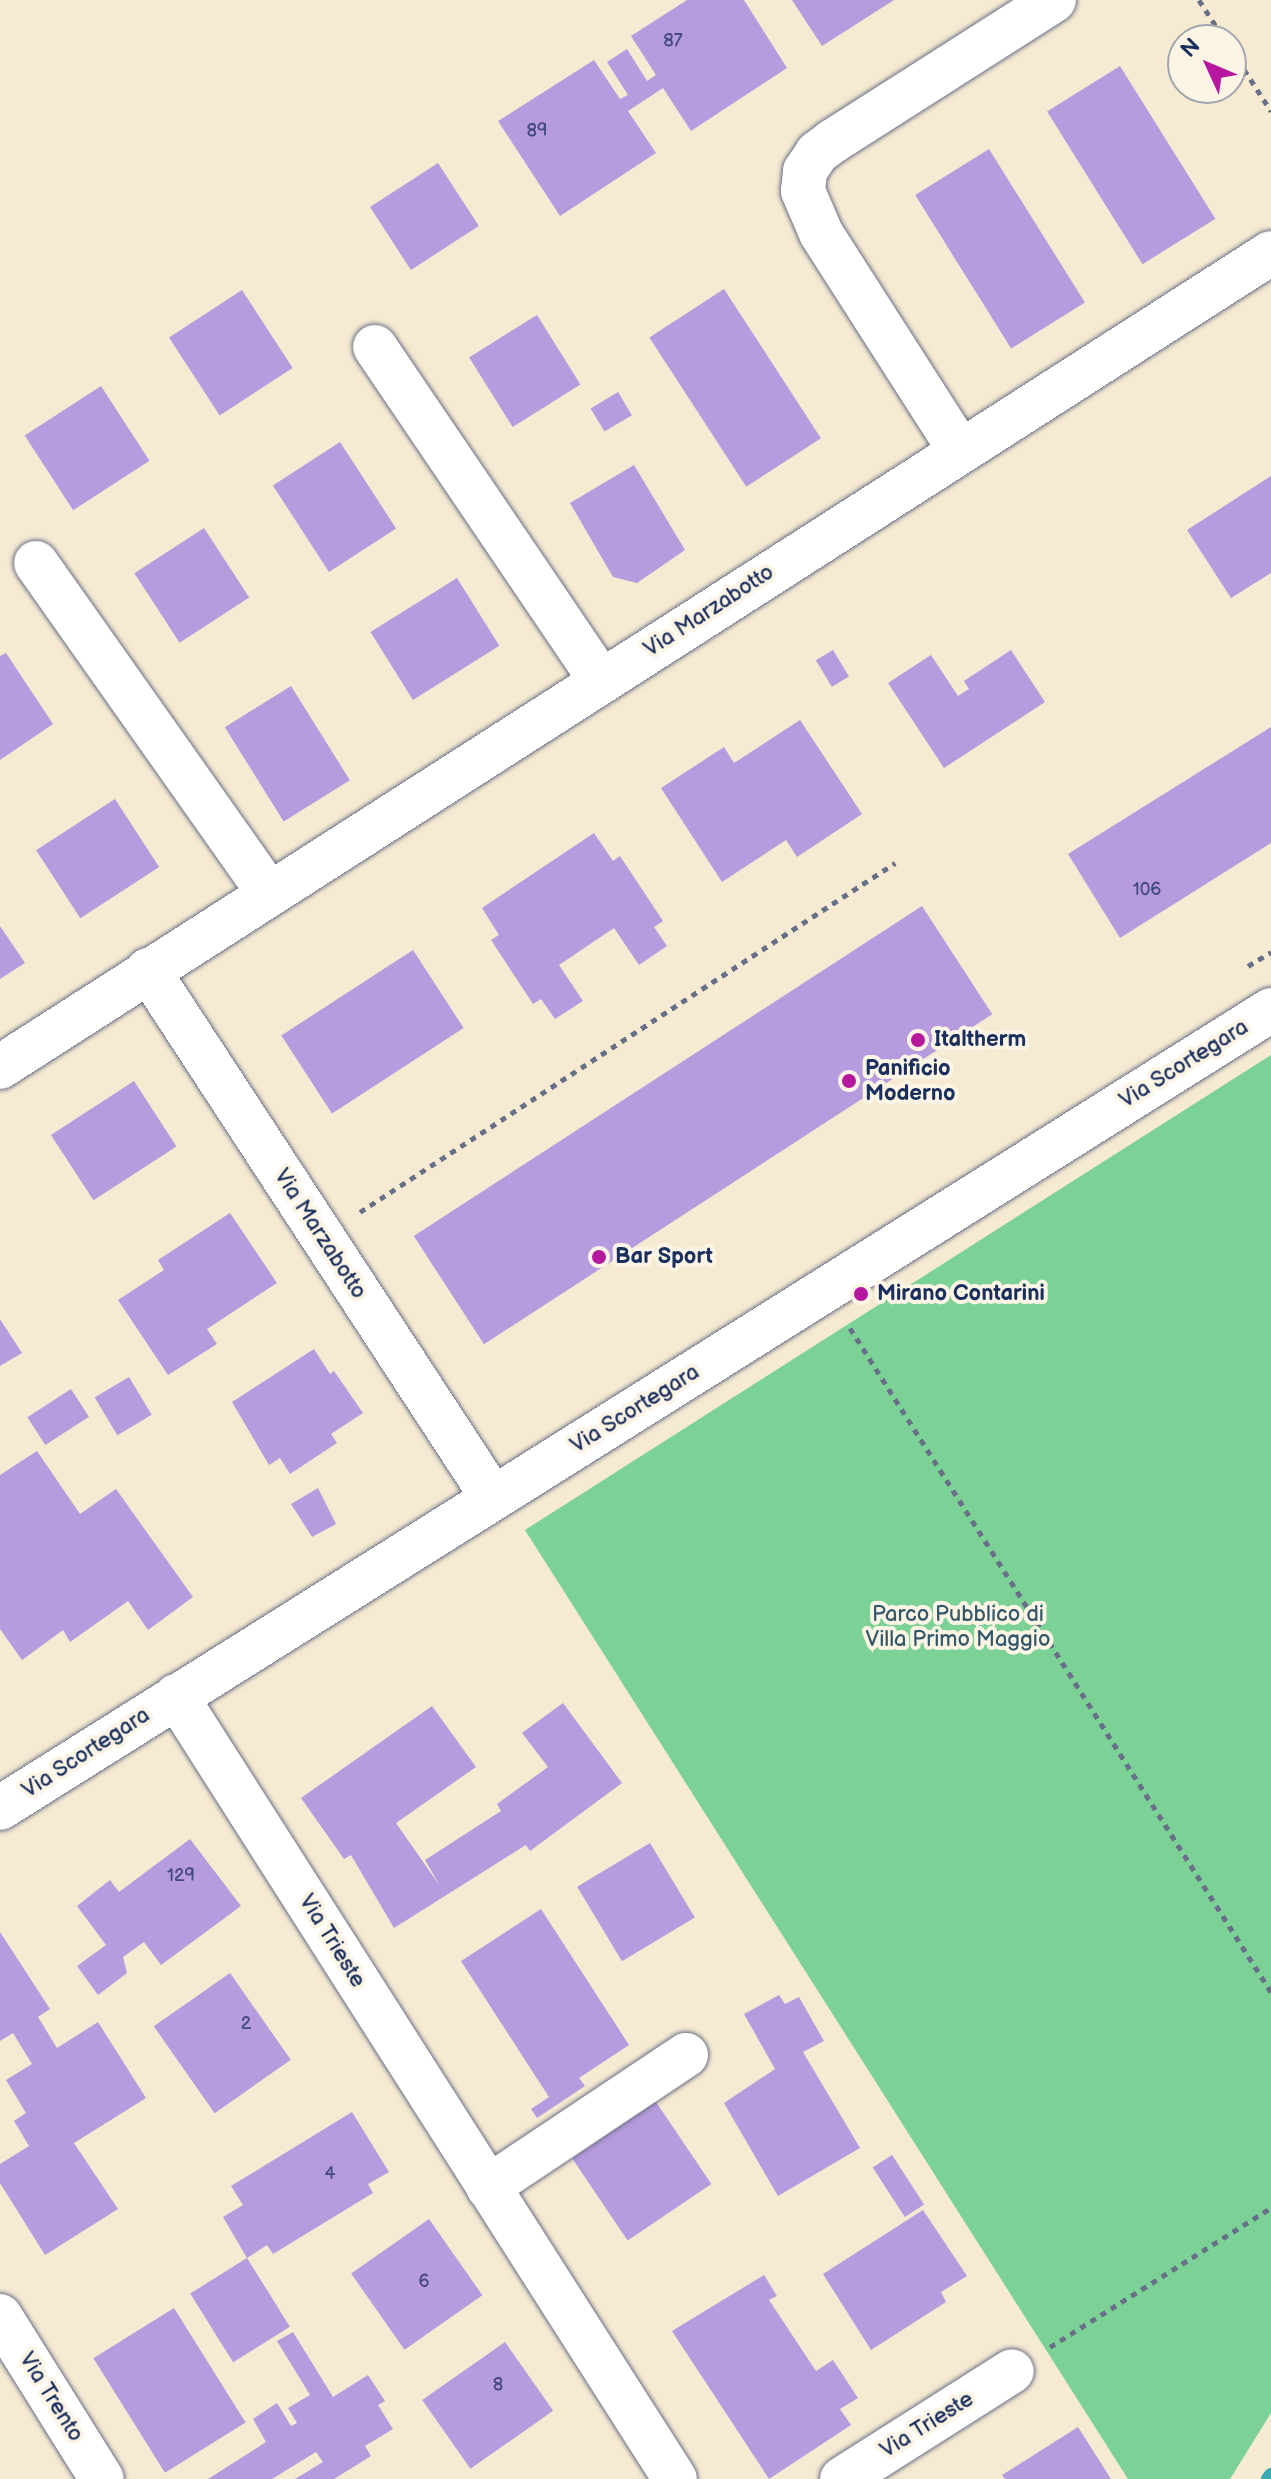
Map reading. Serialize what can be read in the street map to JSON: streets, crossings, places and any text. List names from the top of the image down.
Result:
{
  "streets": {
    "street": [
      "Via Marzabotto",
      "Via Scortegara",
      "Via Trieste",
      "Via Trento"
    ]
  },
  "crossings": [
    ["Via Marzabotto", "Via Scortegara"],
    ["Via Scortegara", "Via Trieste"]
  ],
  "parks": ["Parco Pubblico di Villa Primo Maggio"],
  "places": [
    "Italtherm",
    "Panificio Moderno",
    "Bar Sport",
    "Mirano Contarini"
  ],
  "house_numbers": [
    "87",
    "89",
    "106",
    "129",
    "2",
    "4",
    "6",
    "8"
  ],
  "north": "top left"
}
